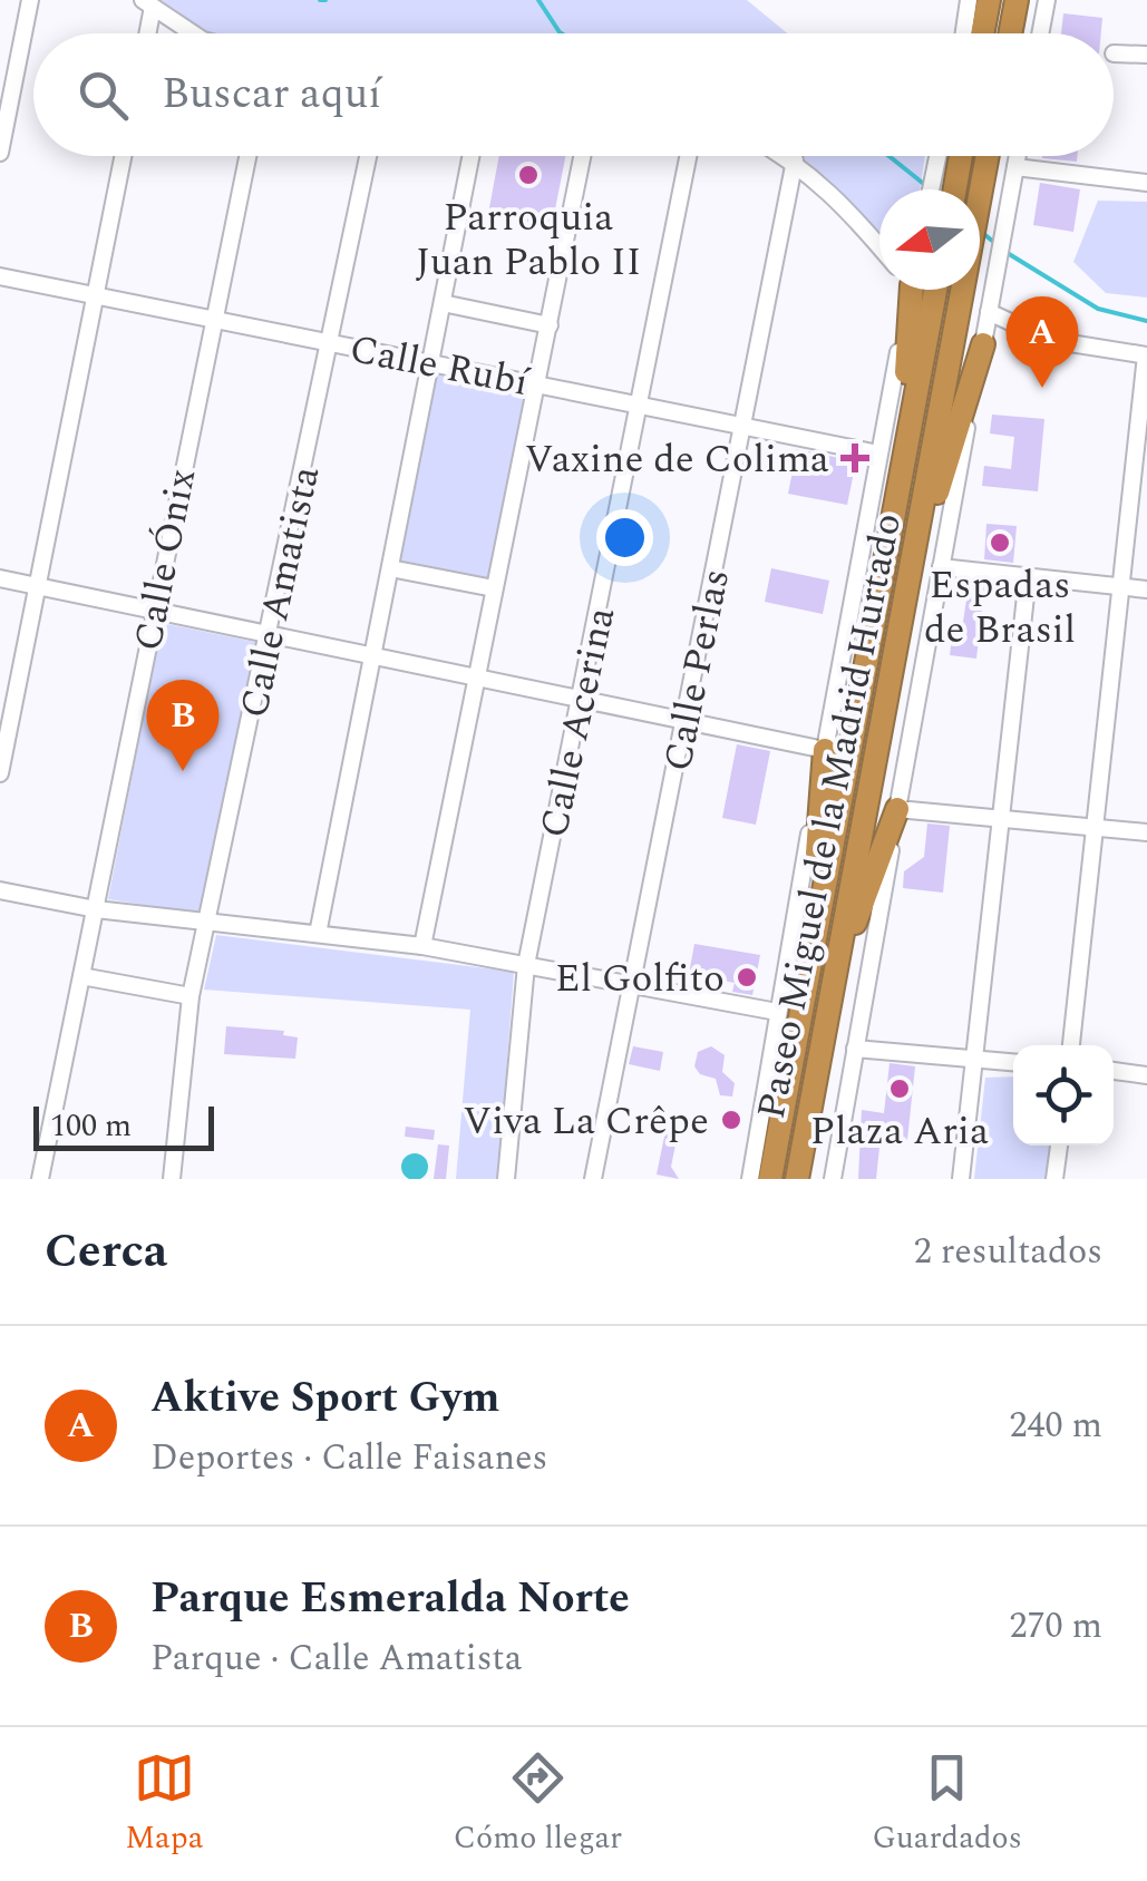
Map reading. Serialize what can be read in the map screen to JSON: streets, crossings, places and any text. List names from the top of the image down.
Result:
{
  "streets": {
    "highway": ["Paseo Miguel de la Madrid Hurtado"],
    "street": [
      "Calle Rubí",
      "Calle Ónix",
      "Calle Amatista",
      "Calle Perlas",
      "Calle Acerina"
    ]
  },
  "crossings": [
    ["Calle Rubí", "Calle Ónix"],
    ["Calle Rubí", "Calle Amatista"],
    ["Calle Rubí", "Calle Perlas"],
    ["Calle Rubí", "Calle Acerina"]
  ],
  "places": {
    "other": [
      "Parroquia Juan Pablo II",
      "Espadas de Brasil",
      "El Golfito",
      "Plaza Aria",
      "Viva La Crêpe"
    ],
    "health": ["Vaxine de Colima"]
  },
  "scale_bar": "100 m",
  "north": "left",
  "page": {
    "search": "Buscar aquí",
    "pins": ["A", "B"],
    "scale": "100 m",
    "heading": ["Cerca", "2 resultados"],
    "list": [
      {
        "mark": "A",
        "name": "Aktive Sport Gym",
        "note": "Deportes · Calle Faisanes",
        "value": "240 m"
      },
      {
        "mark": "B",
        "name": "Parque Esmeralda Norte",
        "note": "Parque · Calle Amatista",
        "value": "270 m"
      }
    ],
    "nav": ["Mapa", "Cómo llegar", "Guardados"]
  }
}
